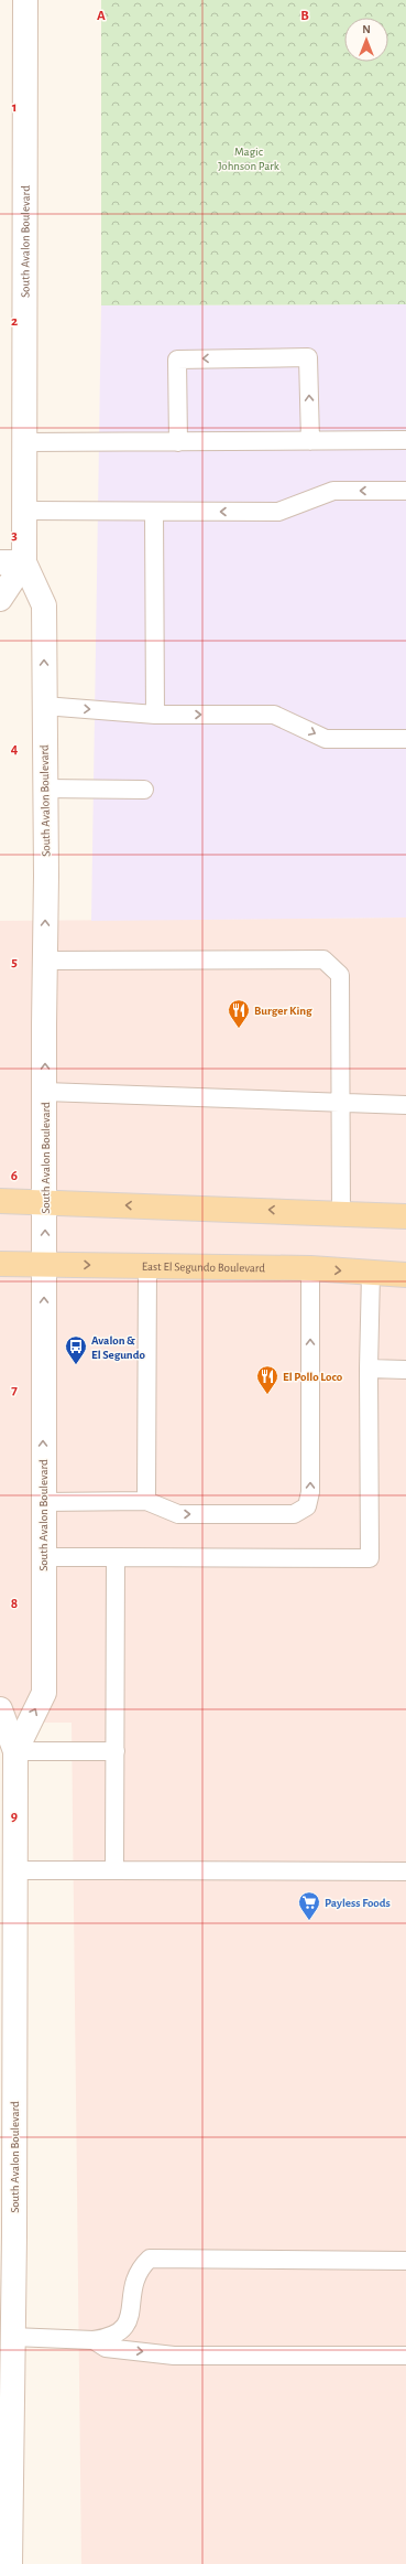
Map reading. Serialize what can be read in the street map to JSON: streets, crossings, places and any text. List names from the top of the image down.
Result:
{
  "streets": {
    "main road": ["South Avalon Boulevard", "East El Segundo Boulevard"]
  },
  "crossings": [
    ["South Avalon Boulevard", "East El Segundo Boulevard"]
  ],
  "one_way": ["South Avalon Boulevard"],
  "parks": ["Magic Johnson Park"],
  "places": {
    "restaurant": ["Burger King", "El Pollo Loco"],
    "bus stop": ["Avalon & El Segundo"],
    "supermarket": ["Payless Foods"]
  },
  "north": "top",
  "grid": {
    "columns": ["A", "B"],
    "rows": [
      "1",
      "2",
      "3",
      "4",
      "5",
      "6",
      "7",
      "8",
      "9"
    ]
  }
}
